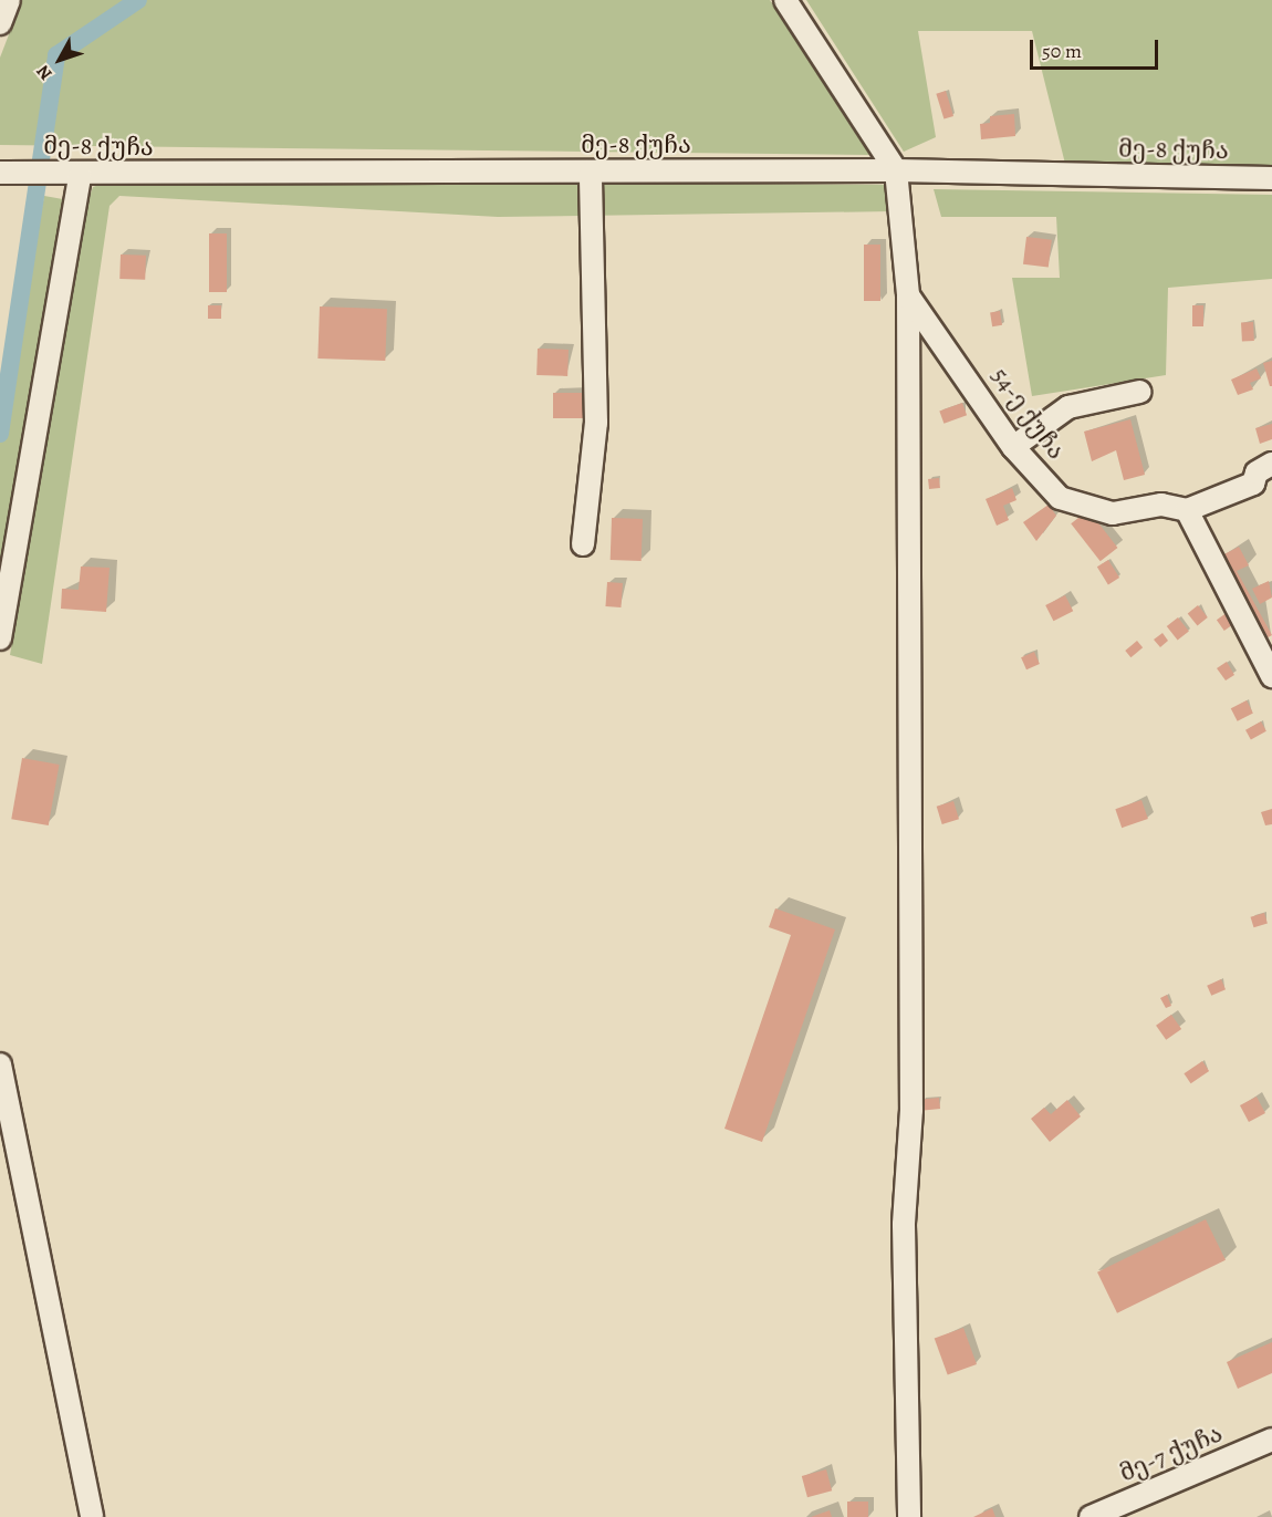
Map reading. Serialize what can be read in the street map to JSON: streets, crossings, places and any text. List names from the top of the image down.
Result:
{
  "streets": {
    "street": ["მე-8 ქუჩა", "54-ე ქუჩა", "მე-7 ქუჩა"]
  },
  "scale_bar": "50 m",
  "north": "bottom left"
}
